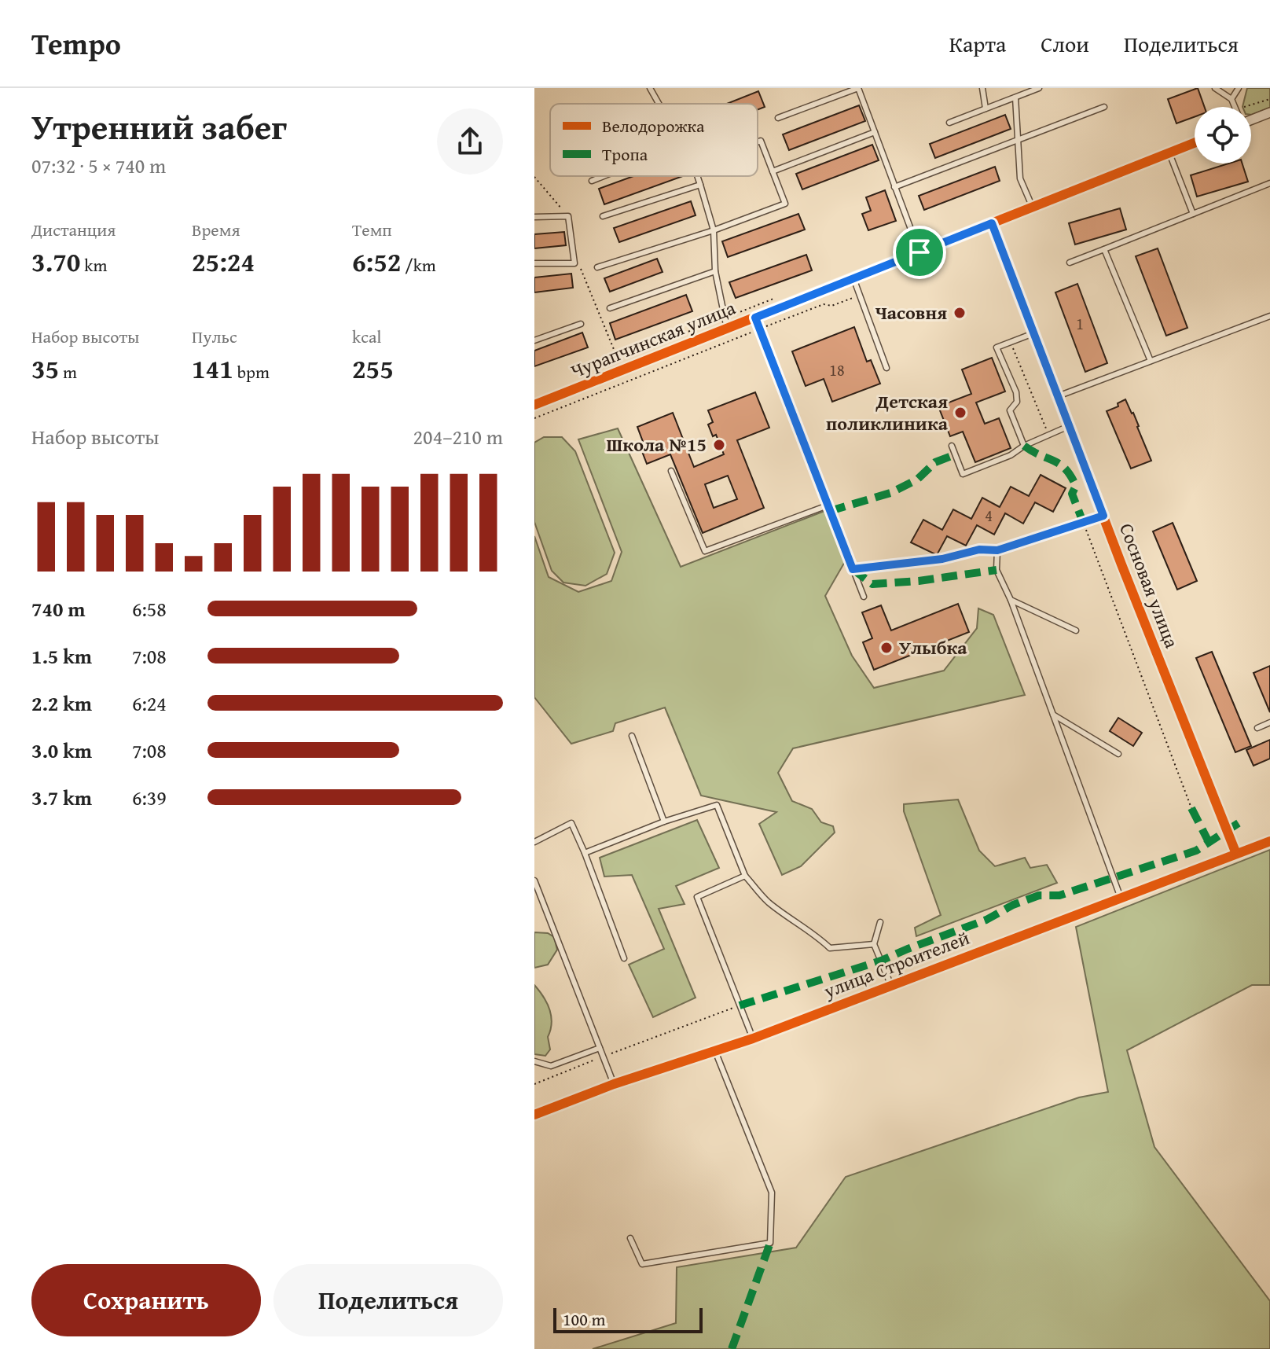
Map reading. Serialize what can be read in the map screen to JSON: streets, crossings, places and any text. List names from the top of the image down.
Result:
{
  "streets": {
    "street": ["Чурапчинская улица", "Сосновая улица", "улица Строителей"]
  },
  "crossings": [
    ["Чурапчинская улица", "Сосновая улица"],
    ["Сосновая улица", "улица Строителей"]
  ],
  "places": [
    "Часовня",
    "Детская поликлиника",
    "Школа №15",
    "Улыбка"
  ],
  "house_numbers": ["1", "18", "4"],
  "legend": ["Велодорожка", "Тропа"],
  "scale_bar": "100 m",
  "page": {
    "header": "Tempo",
    "nav": ["Карта", "Слои", "Поделиться"],
    "heading": ["Утренний забег", "07:32 · 5 × 740 m"],
    "stats": [
      ["Дистанция", "3.70 km"],
      ["Время", "25:24"],
      ["Темп", "6:52 /km"],
      ["Набор высоты", "35 m"],
      ["Пульс", "141 bpm"],
      ["kcal", "255"]
    ],
    "chart": ["Набор высоты", "204–210 m"],
    "list": [
      {
        "name": "740 m",
        "note": "6:58"
      },
      {
        "name": "1.5 km",
        "note": "7:08"
      },
      {
        "name": "2.2 km",
        "note": "6:24"
      },
      {
        "name": "3.0 km",
        "note": "7:08"
      },
      {
        "name": "3.7 km",
        "note": "6:39"
      }
    ],
    "buttons": ["Сохранить", "Поделиться"],
    "scale": "100 m"
  }
}
